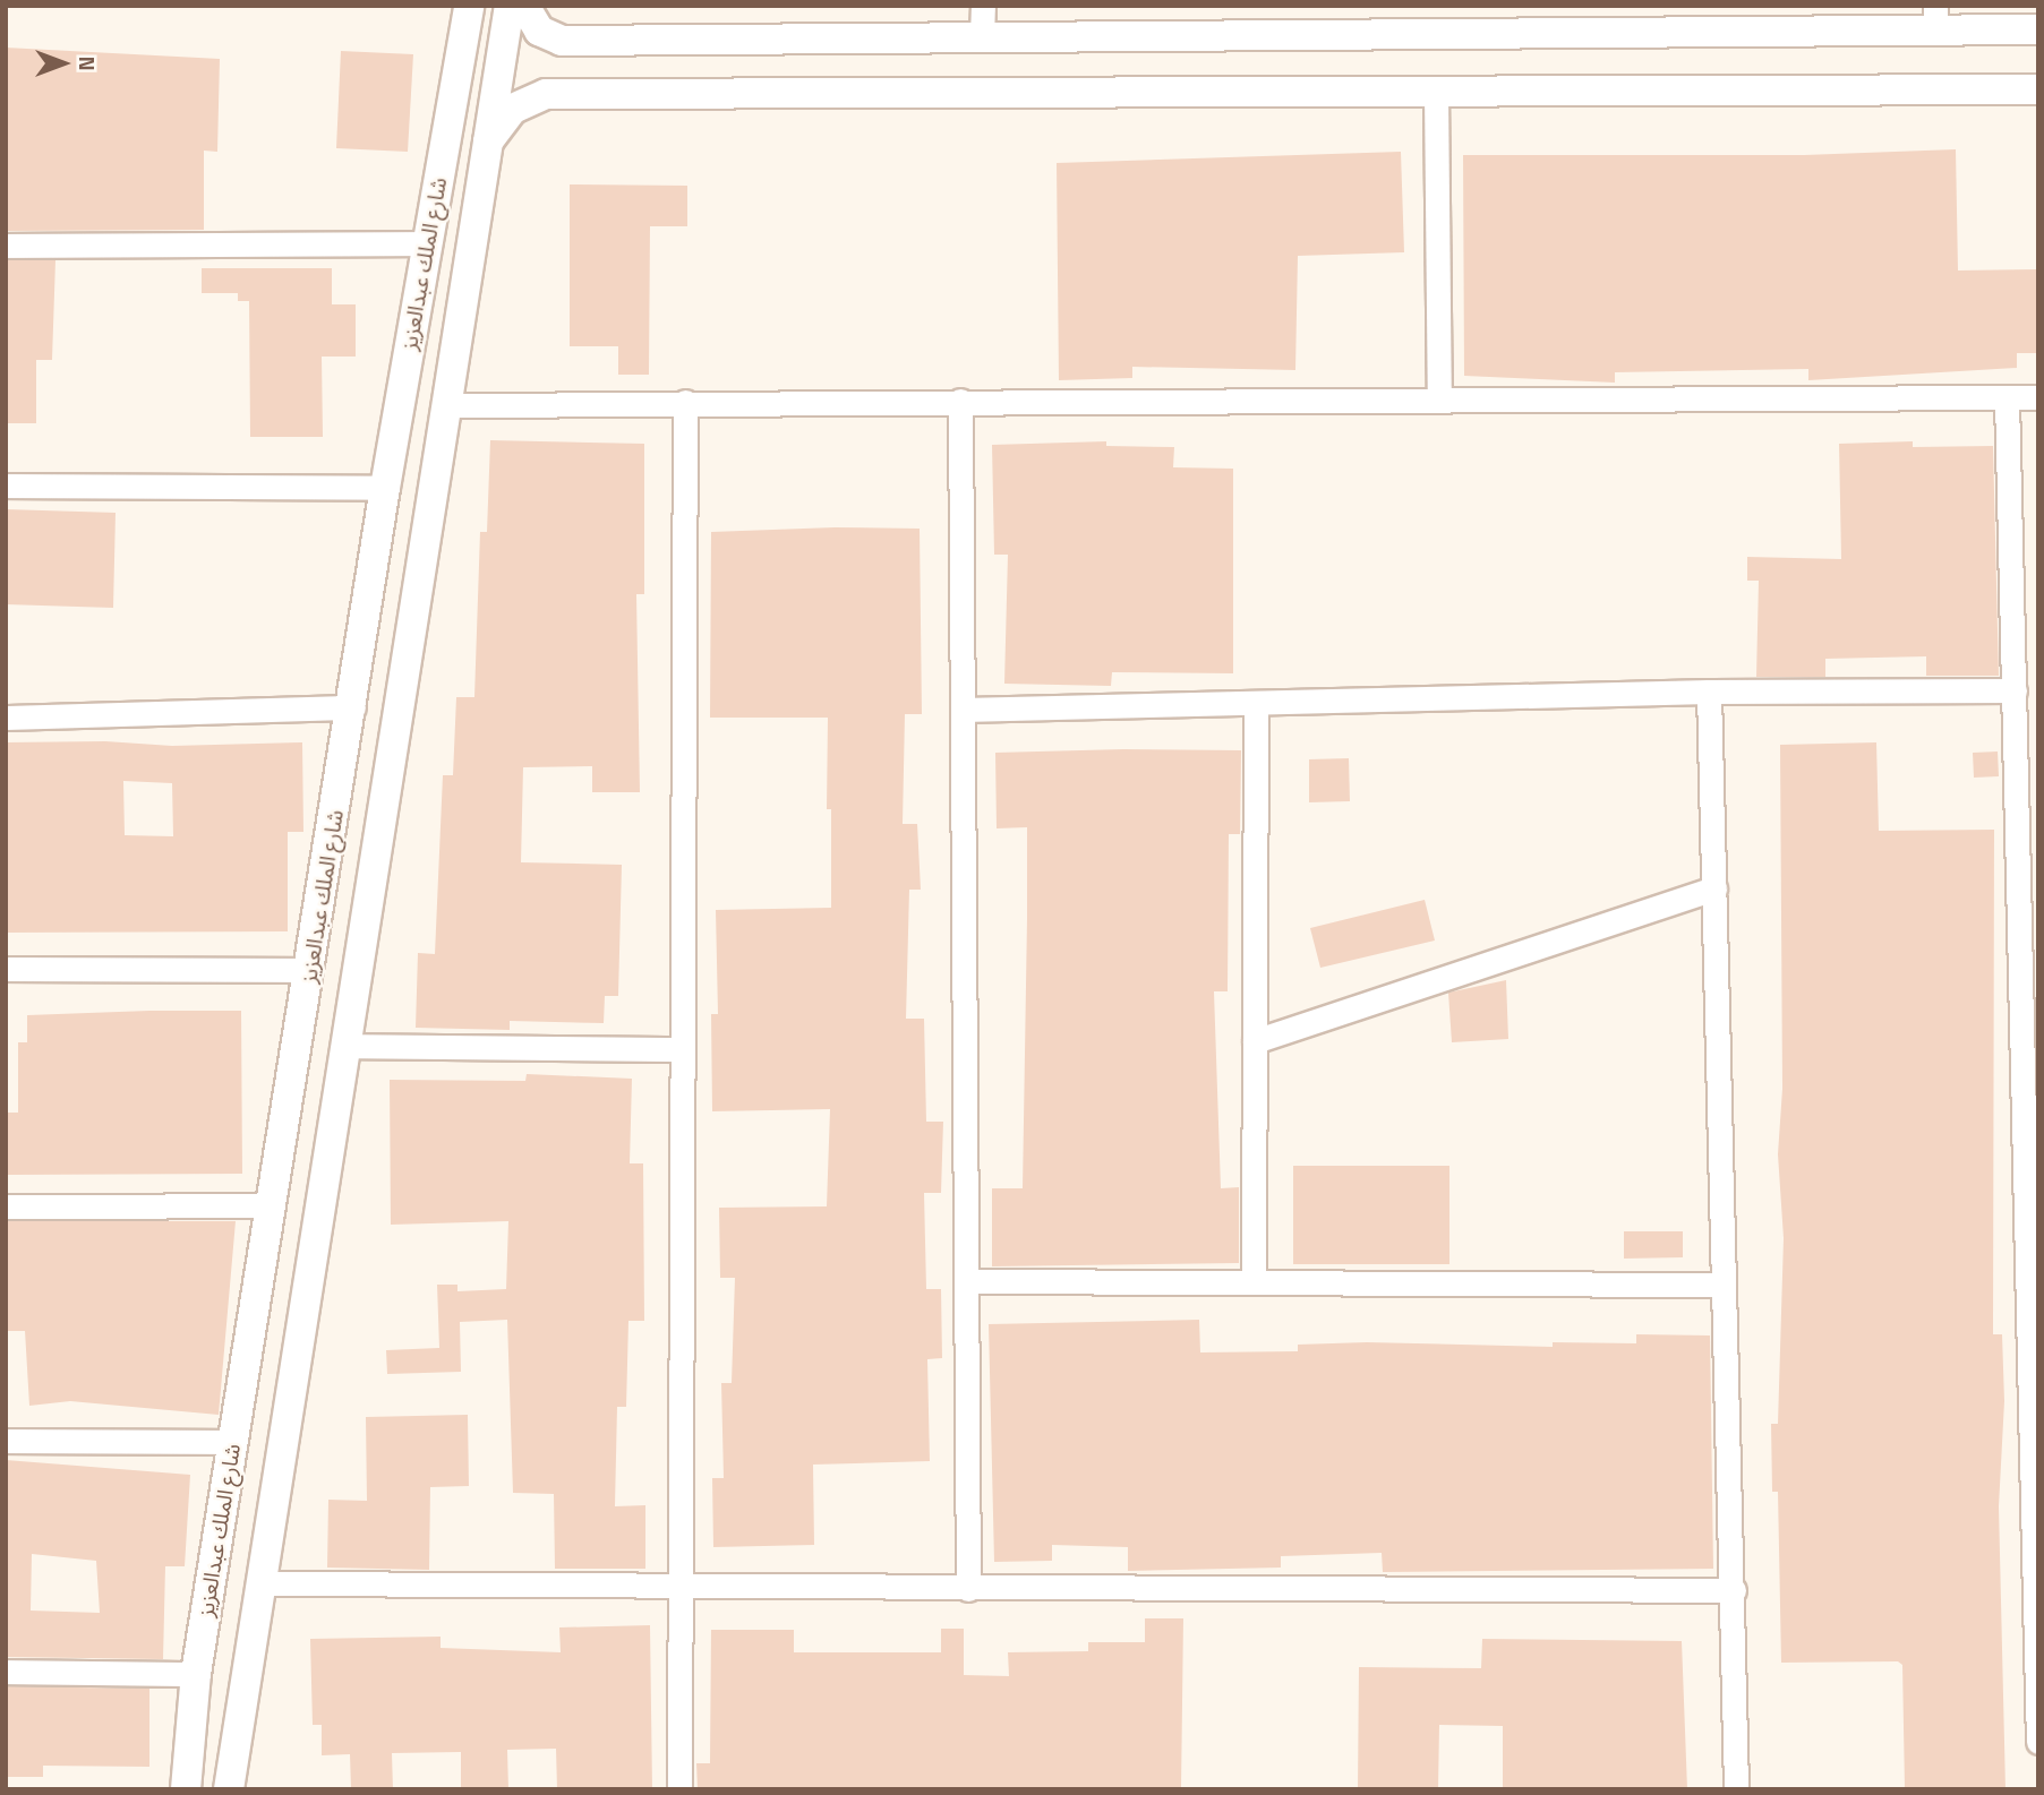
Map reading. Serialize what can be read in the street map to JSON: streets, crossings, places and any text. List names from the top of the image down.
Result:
{
  "streets": {
    "street": ["شارع الملك عبدالعزيز"]
  },
  "north": "right"
}
